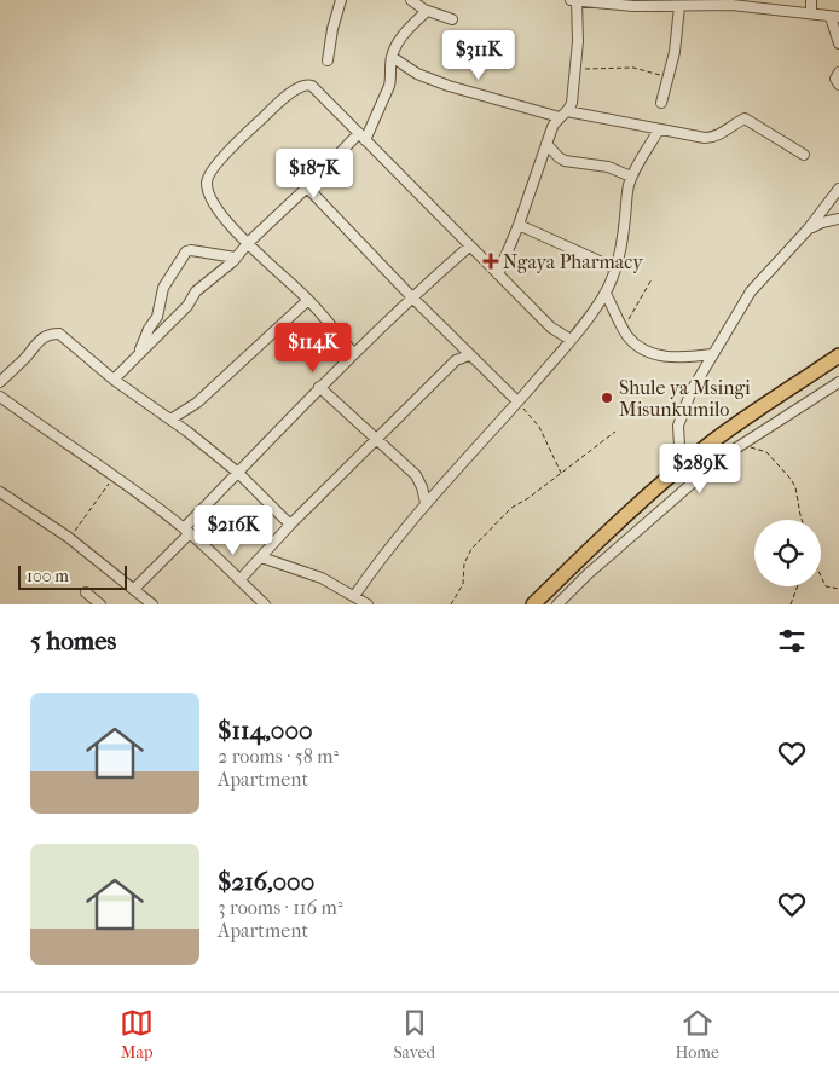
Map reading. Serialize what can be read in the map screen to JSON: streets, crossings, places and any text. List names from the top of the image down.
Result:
{
  "places": {
    "health": ["Ngaya Pharmacy"],
    "other": ["Shule ya Msingi Misunkumilo"]
  },
  "scale_bar": "100 m",
  "page": {
    "price": [
      "$311K",
      "$187K",
      "$114K",
      "$289K",
      "$216K"
    ],
    "scale": "100 m",
    "heading": "5 homes",
    "list": [
      {
        "name": "$114,000",
        "note": "2 rooms · 58 m² · Apartment"
      },
      {
        "name": "$216,000",
        "note": "3 rooms · 116 m² · Apartment"
      }
    ],
    "tabs": ["Map", "Saved", "Home"]
  }
}
